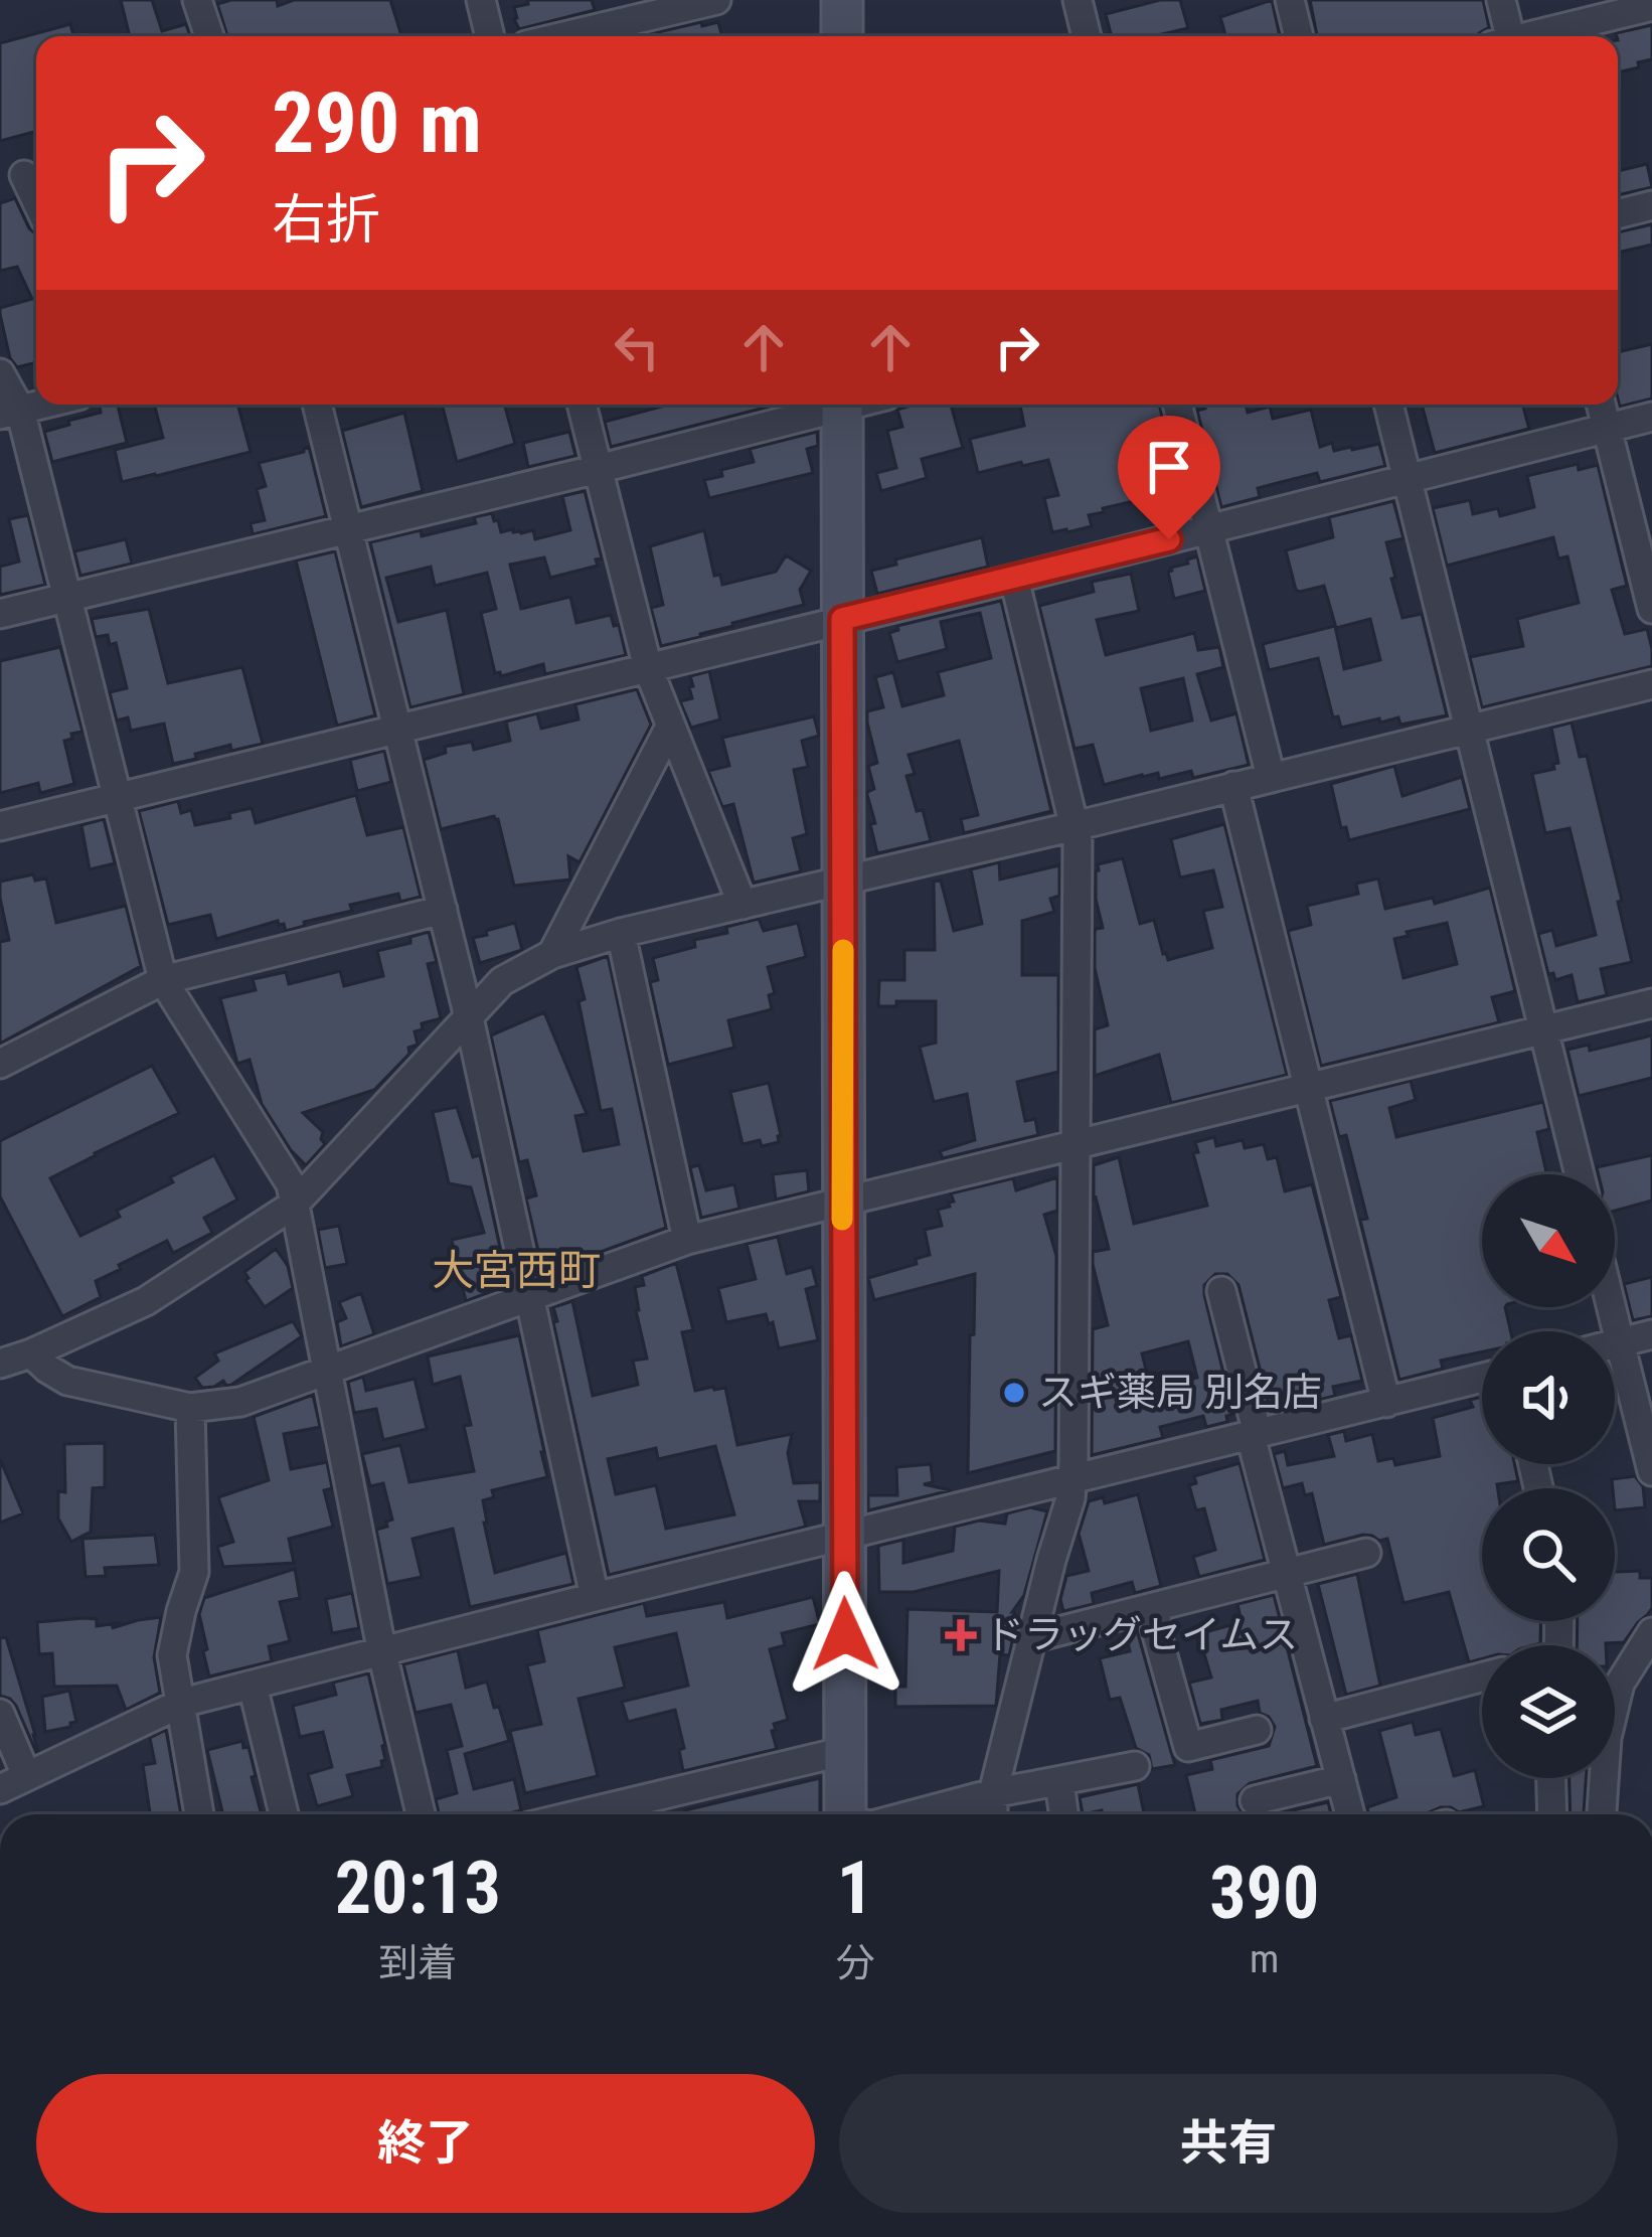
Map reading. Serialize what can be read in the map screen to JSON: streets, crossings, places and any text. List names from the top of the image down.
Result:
{
  "districts": ["大宮西町"],
  "places": {
    "other": ["スギ薬局 別名店"],
    "health": ["ドラッグセイムス"]
  },
  "north": "bottom right",
  "page": {
    "turn": ["290 m", "右折"],
    "eta": [
      "20:13",
      "到着",
      "1",
      "分",
      "390",
      "m"
    ],
    "buttons": ["終了", "共有"]
  }
}
